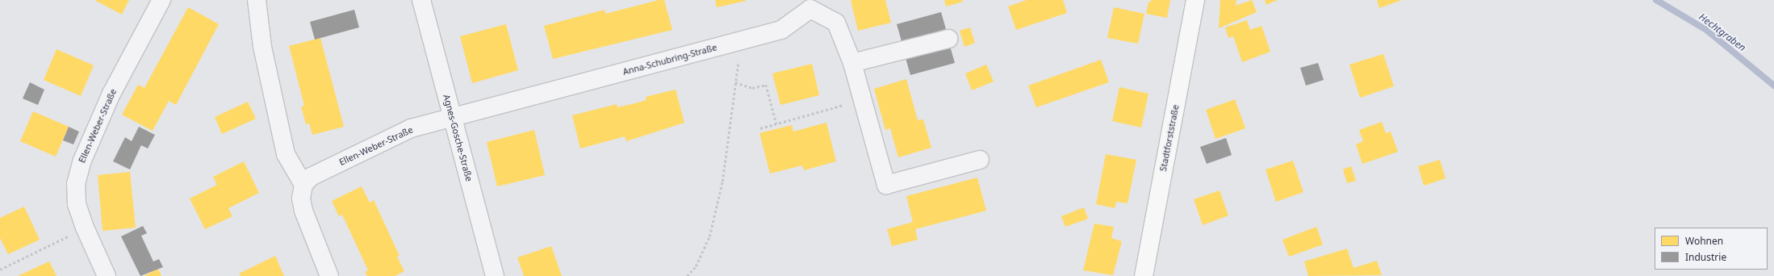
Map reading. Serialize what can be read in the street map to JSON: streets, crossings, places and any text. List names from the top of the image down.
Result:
{
  "streets": {
    "main road": ["Stadtforststraße"],
    "street": ["Anna-Schubring-Straße", "Ellen-Weber-Straße", "Agnes-Gosche-Straße"]
  },
  "crossings": [
    ["Anna-Schubring-Straße", "Ellen-Weber-Straße"],
    ["Anna-Schubring-Straße", "Agnes-Gosche-Straße"],
    ["Ellen-Weber-Straße", "Agnes-Gosche-Straße"]
  ],
  "water": ["Hechtgraben"],
  "legend": ["Wohnen", "Industrie"]
}
